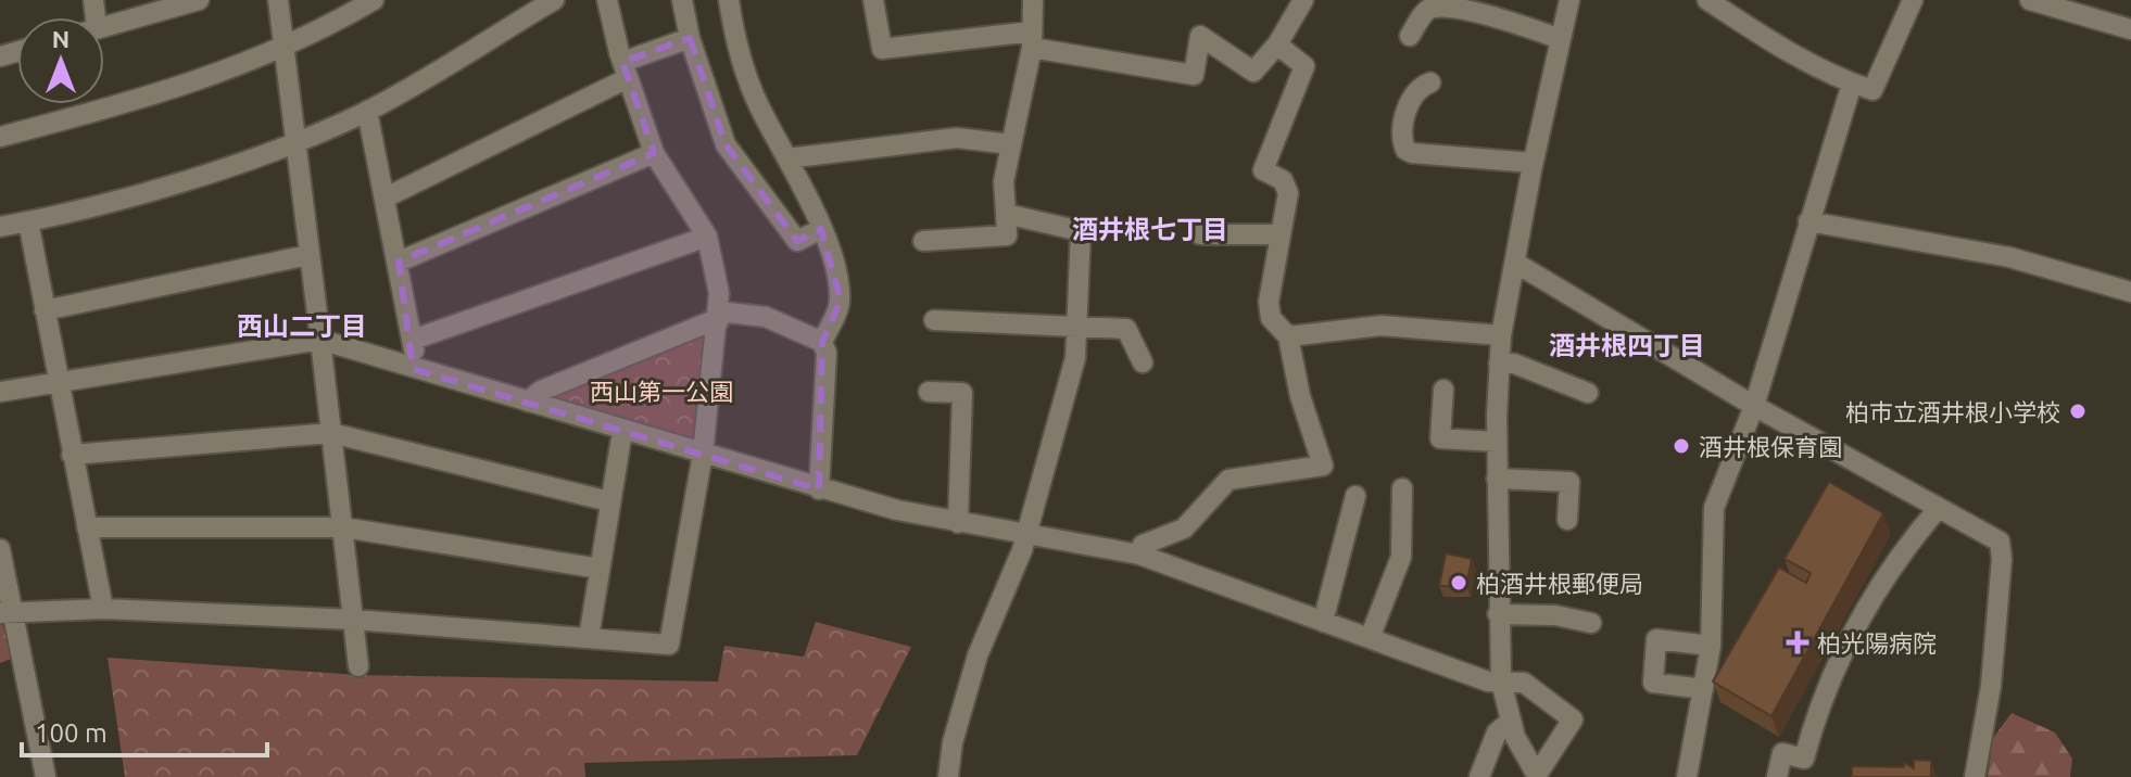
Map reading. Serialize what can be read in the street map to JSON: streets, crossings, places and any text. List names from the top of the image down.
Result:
{
  "districts": ["酒井根七丁目", "西山二丁目", "酒井根四丁目"],
  "parks": ["西山第一公園"],
  "places": {
    "other": ["柏市立酒井根小学校", "酒井根保育園", "柏酒井根郵便局"],
    "health": ["柏光陽病院"]
  },
  "scale_bar": "100 m",
  "north": "top"
}
